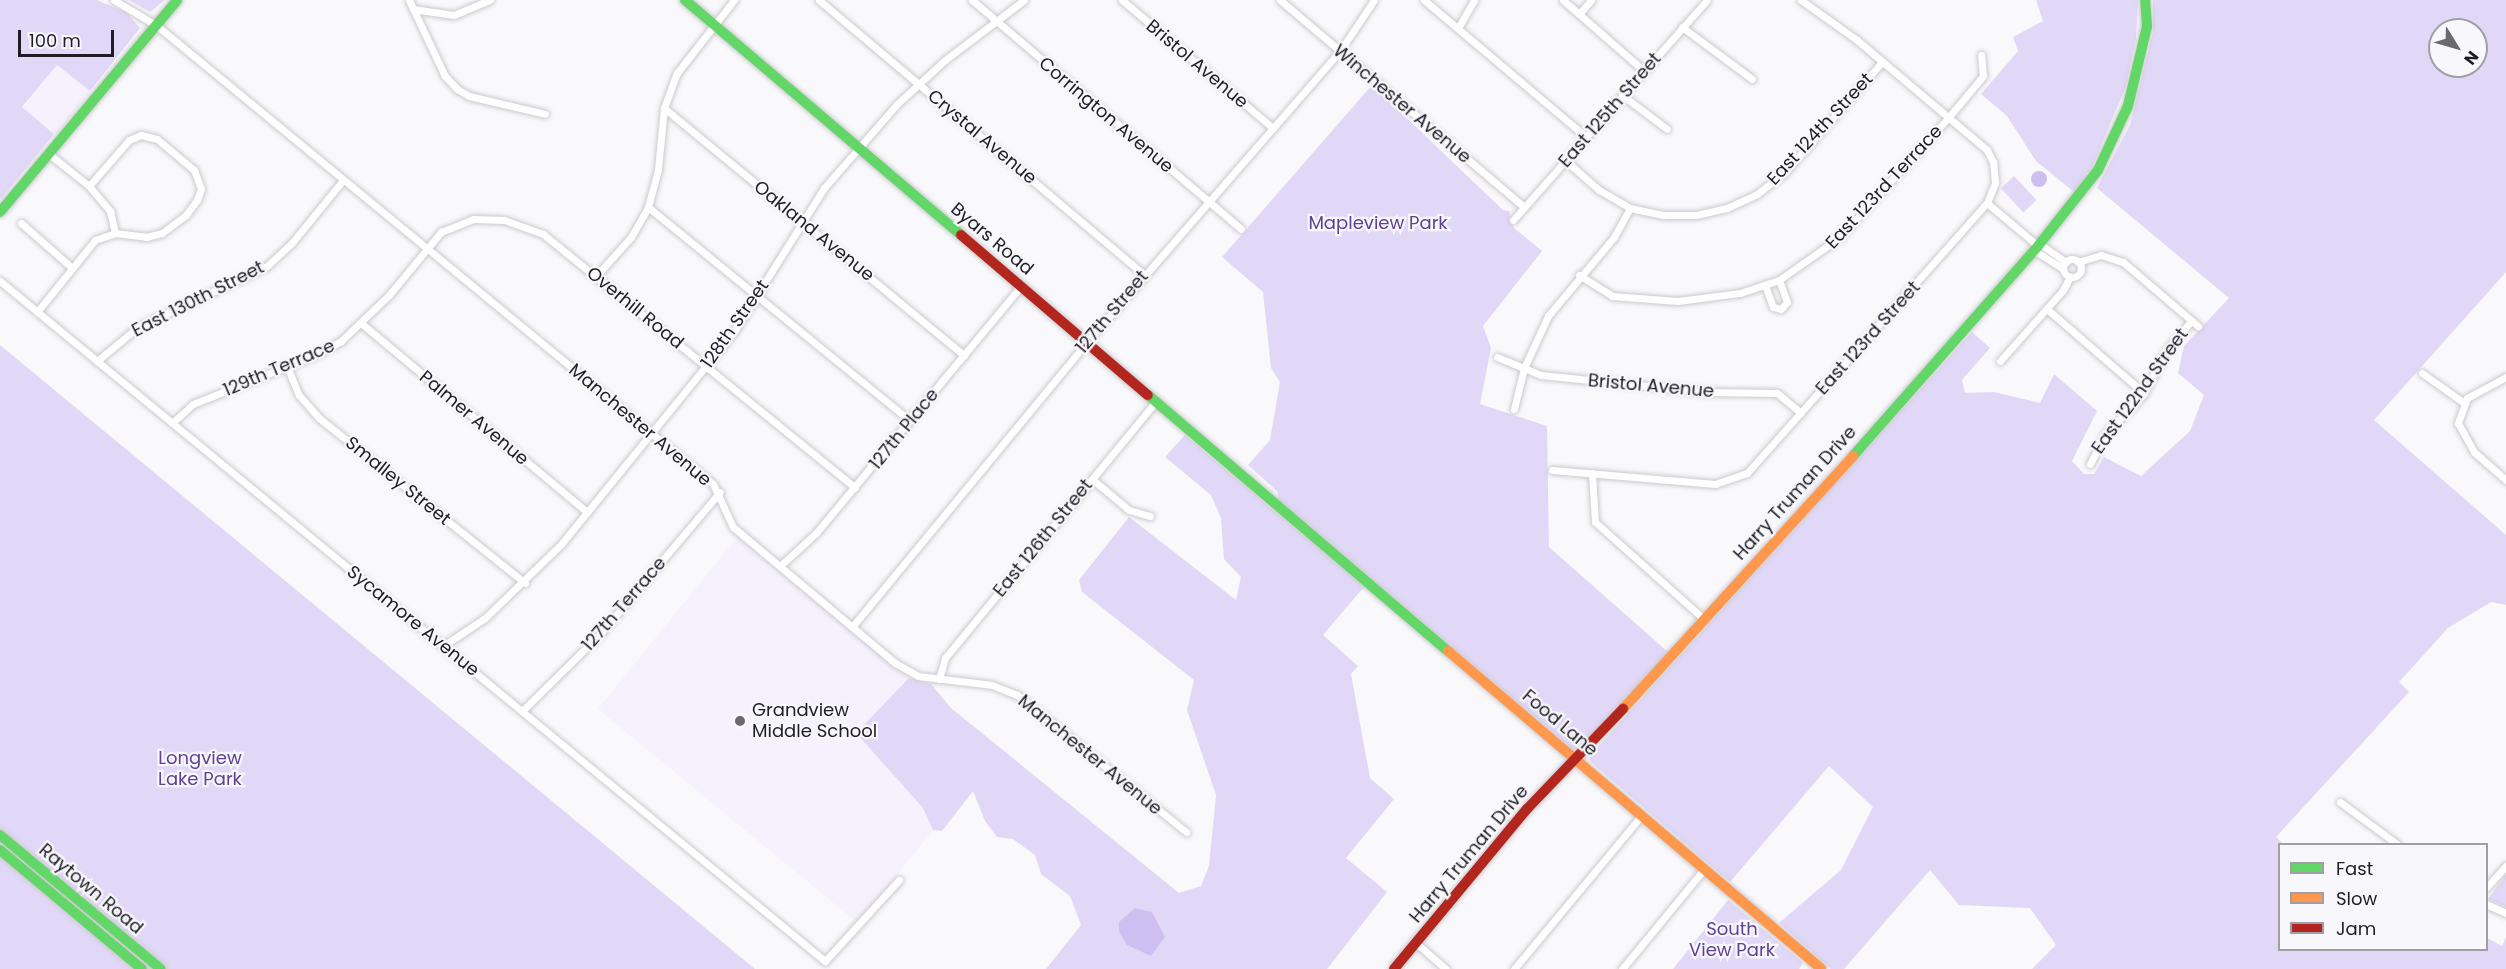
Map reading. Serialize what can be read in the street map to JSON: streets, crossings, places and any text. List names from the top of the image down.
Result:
{
  "streets": {
    "main road": [
      "Byars Road",
      "Harry Truman Drive",
      "Food Lane",
      "Raytown Road"
    ],
    "street": [
      "Bristol Avenue",
      "Winchester Avenue",
      "East 125th Street",
      "Corrington Avenue",
      "East 124th Street",
      "Crystal Avenue",
      "East 123rd Terrace",
      "Oakland Avenue",
      "East 130th Street",
      "Overhill Road",
      "127th Street",
      "128th Street",
      "East 123rd Street",
      "129th Terrace",
      "East 122nd Street",
      "Palmer Avenue",
      "Manchester Avenue",
      "127th Place",
      "Smalley Street",
      "East 126th Street",
      "127th Terrace",
      "Sycamore Avenue"
    ]
  },
  "crossings": [
    ["Bristol Avenue", "127th Street"],
    ["Bristol Avenue", "East 123rd Street"],
    ["Winchester Avenue", "East 125th Street"],
    ["Winchester Avenue", "127th Street"],
    ["East 125th Street", "East 124th Street"],
    ["Corrington Avenue", "127th Street"],
    ["Corrington Avenue", "128th Street"],
    ["Crystal Avenue", "127th Street"],
    ["Crystal Avenue", "128th Street"],
    ["Oakland Avenue", "128th Street"],
    ["Oakland Avenue", "127th Place"],
    ["Byars Road", "127th Street"],
    ["Byars Road", "128th Street"],
    ["Byars Road", "127th Place"],
    ["Byars Road", "East 126th Street"],
    ["Byars Road", "Food Lane"],
    ["East 130th Street", "Manchester Avenue"],
    ["East 130th Street", "Sycamore Avenue"],
    ["Overhill Road", "128th Street"],
    ["Overhill Road", "129th Terrace"],
    ["Overhill Road", "Manchester Avenue"],
    ["Overhill Road", "127th Place"],
    ["127th Street", "Manchester Avenue"],
    ["128th Street", "Palmer Avenue"],
    ["128th Street", "Manchester Avenue"],
    ["128th Street", "Smalley Street"],
    ["128th Street", "Sycamore Avenue"],
    ["129th Terrace", "Palmer Avenue"],
    ["129th Terrace", "Manchester Avenue"],
    ["129th Terrace", "Smalley Street"],
    ["129th Terrace", "Sycamore Avenue"],
    ["Manchester Avenue", "127th Place"],
    ["Manchester Avenue", "East 126th Street"],
    ["Manchester Avenue", "127th Terrace"],
    ["Harry Truman Drive", "Food Lane"],
    ["127th Terrace", "Sycamore Avenue"]
  ],
  "parks": ["Mapleview Park", "Longview Lake Park", "South View Park"],
  "places": ["Grandview Middle School"],
  "legend": ["Fast", "Slow", "Jam"],
  "scale_bar": "100 m",
  "north": "bottom right"
}
